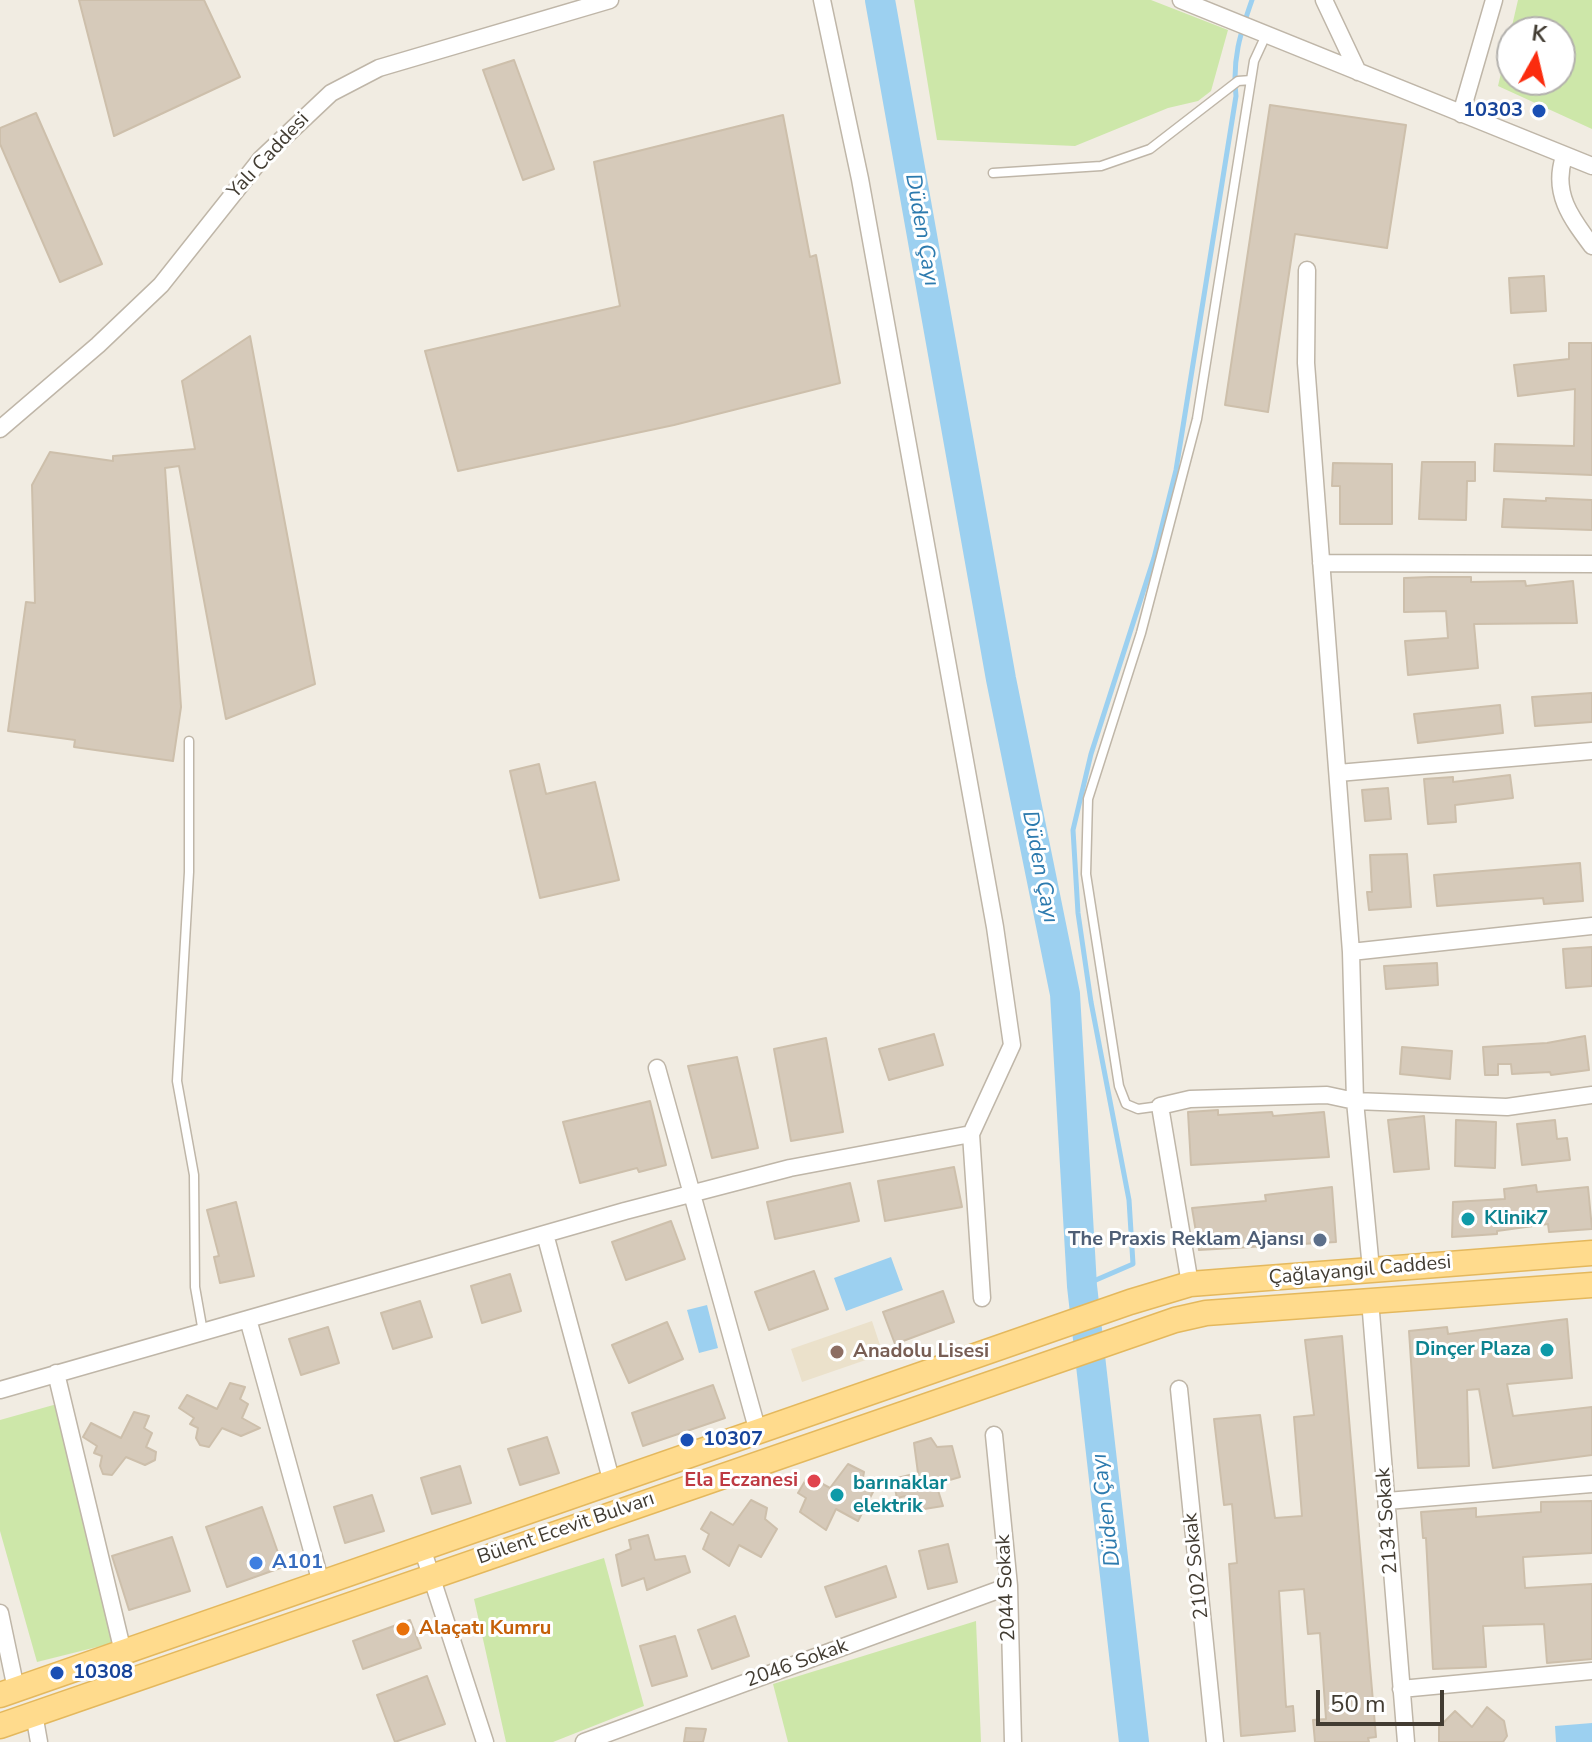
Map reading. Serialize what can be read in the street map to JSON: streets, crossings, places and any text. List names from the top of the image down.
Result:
{
  "streets": {
    "main road": ["Çağlayangil Caddesi", "Bülent Ecevit Bulvarı"],
    "street": [
      "Yalı Caddesi",
      "2134 Sokak",
      "2102 Sokak",
      "2044 Sokak",
      "2046 Sokak"
    ]
  },
  "crossings": [
    ["Çağlayangil Caddesi", "2134 Sokak"],
    ["Çağlayangil Caddesi", "Bülent Ecevit Bulvarı"],
    ["2044 Sokak", "2046 Sokak"]
  ],
  "water": ["Düden Çayı"],
  "places": [
    "10303",
    "Klinik7",
    "The Praxis Reklam Ajansı",
    "Dinçer Plaza",
    "Anadolu Lisesi",
    "10307",
    "Ela Eczanesi",
    "barınaklar elektrik",
    "A101",
    "Alaçatı Kumru",
    "10308"
  ],
  "scale_bar": "50 m",
  "north": "top"
}
